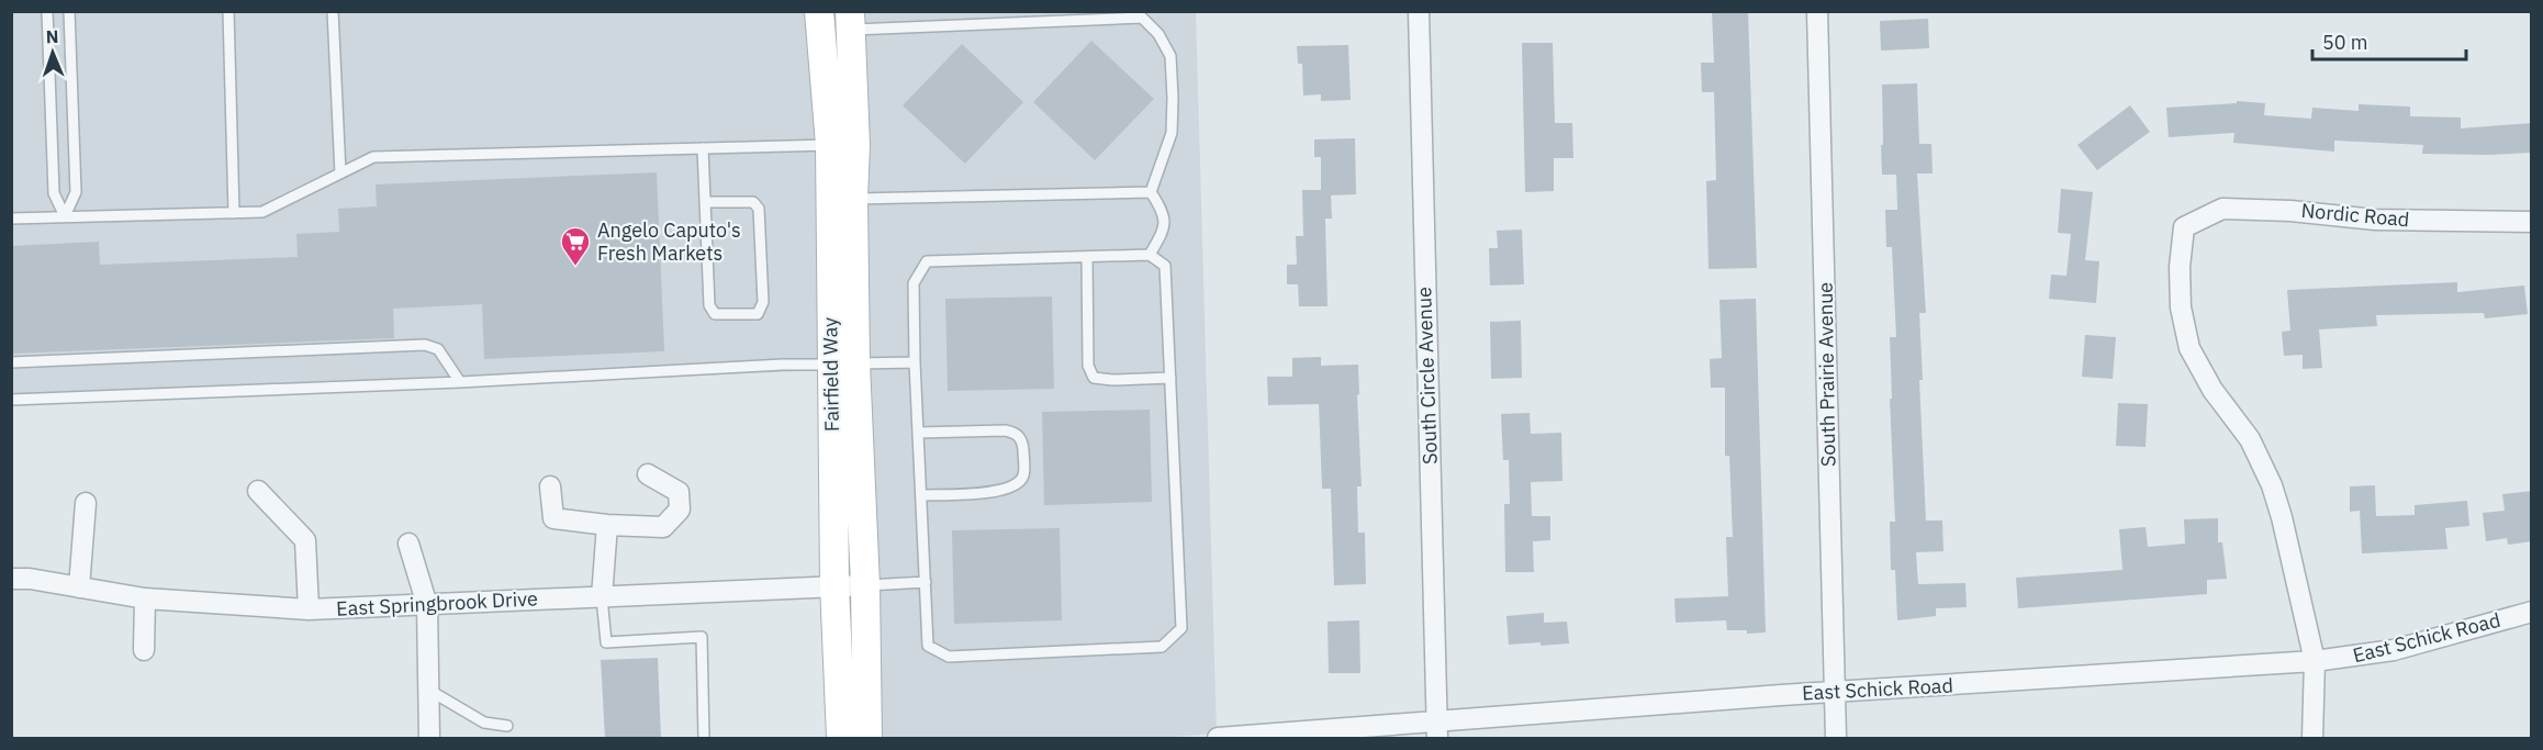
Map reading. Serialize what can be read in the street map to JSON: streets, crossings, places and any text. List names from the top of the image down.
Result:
{
  "streets": {
    "street": [
      "Nordic Road",
      "Fairfield Way",
      "South Prairie Avenue",
      "South Circle Avenue",
      "East Springbrook Drive",
      "East Schick Road"
    ]
  },
  "crossings": [
    ["Nordic Road", "East Schick Road"],
    ["Fairfield Way", "East Springbrook Drive"],
    ["South Prairie Avenue", "East Schick Road"],
    ["South Circle Avenue", "East Schick Road"]
  ],
  "places": {
    "supermarket": ["Angelo Caputo's Fresh Markets"]
  },
  "scale_bar": "50 m",
  "north": "top"
}
